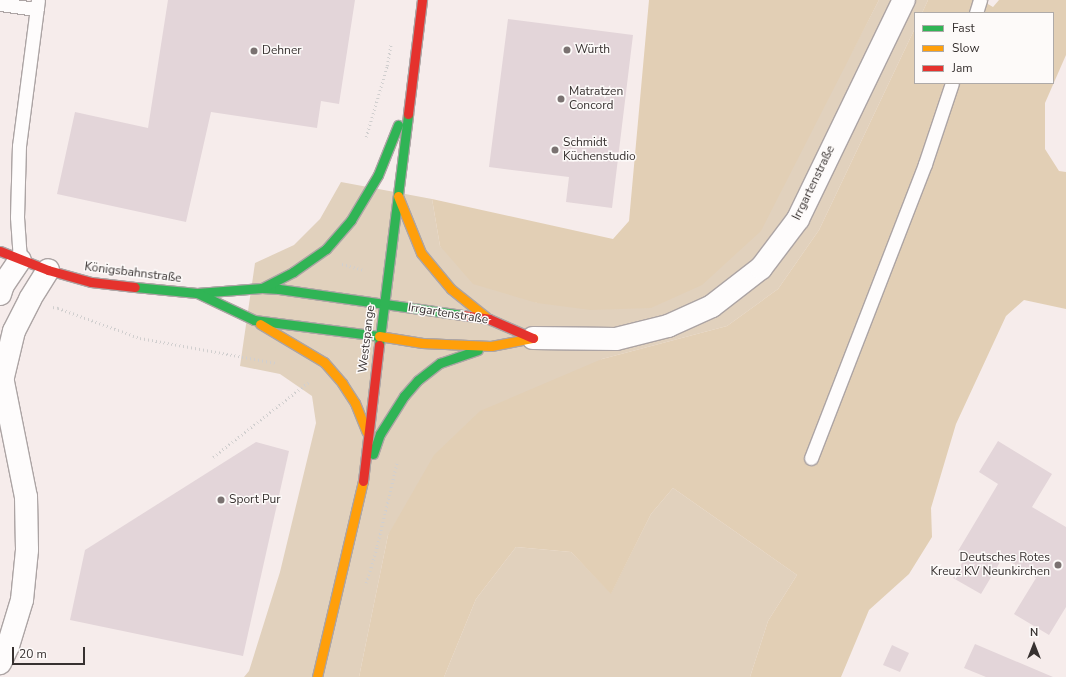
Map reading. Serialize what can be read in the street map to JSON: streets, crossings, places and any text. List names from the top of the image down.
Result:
{
  "streets": {
    "main road": ["Irrgartenstraße", "Königsbahnstraße", "Westspange"]
  },
  "crossings": [
    ["Irrgartenstraße", "Königsbahnstraße"],
    ["Irrgartenstraße", "Westspange"],
    ["Königsbahnstraße", "Westspange"]
  ],
  "places": [
    "Würth",
    "Dehner",
    "Matratzen Concord",
    "Schmidt Küchenstudio",
    "Sport Pur",
    "Deutsches Rotes Kreuz KV Neunkirchen"
  ],
  "legend": ["Fast", "Slow", "Jam"],
  "scale_bar": "20 m",
  "north": "top"
}
